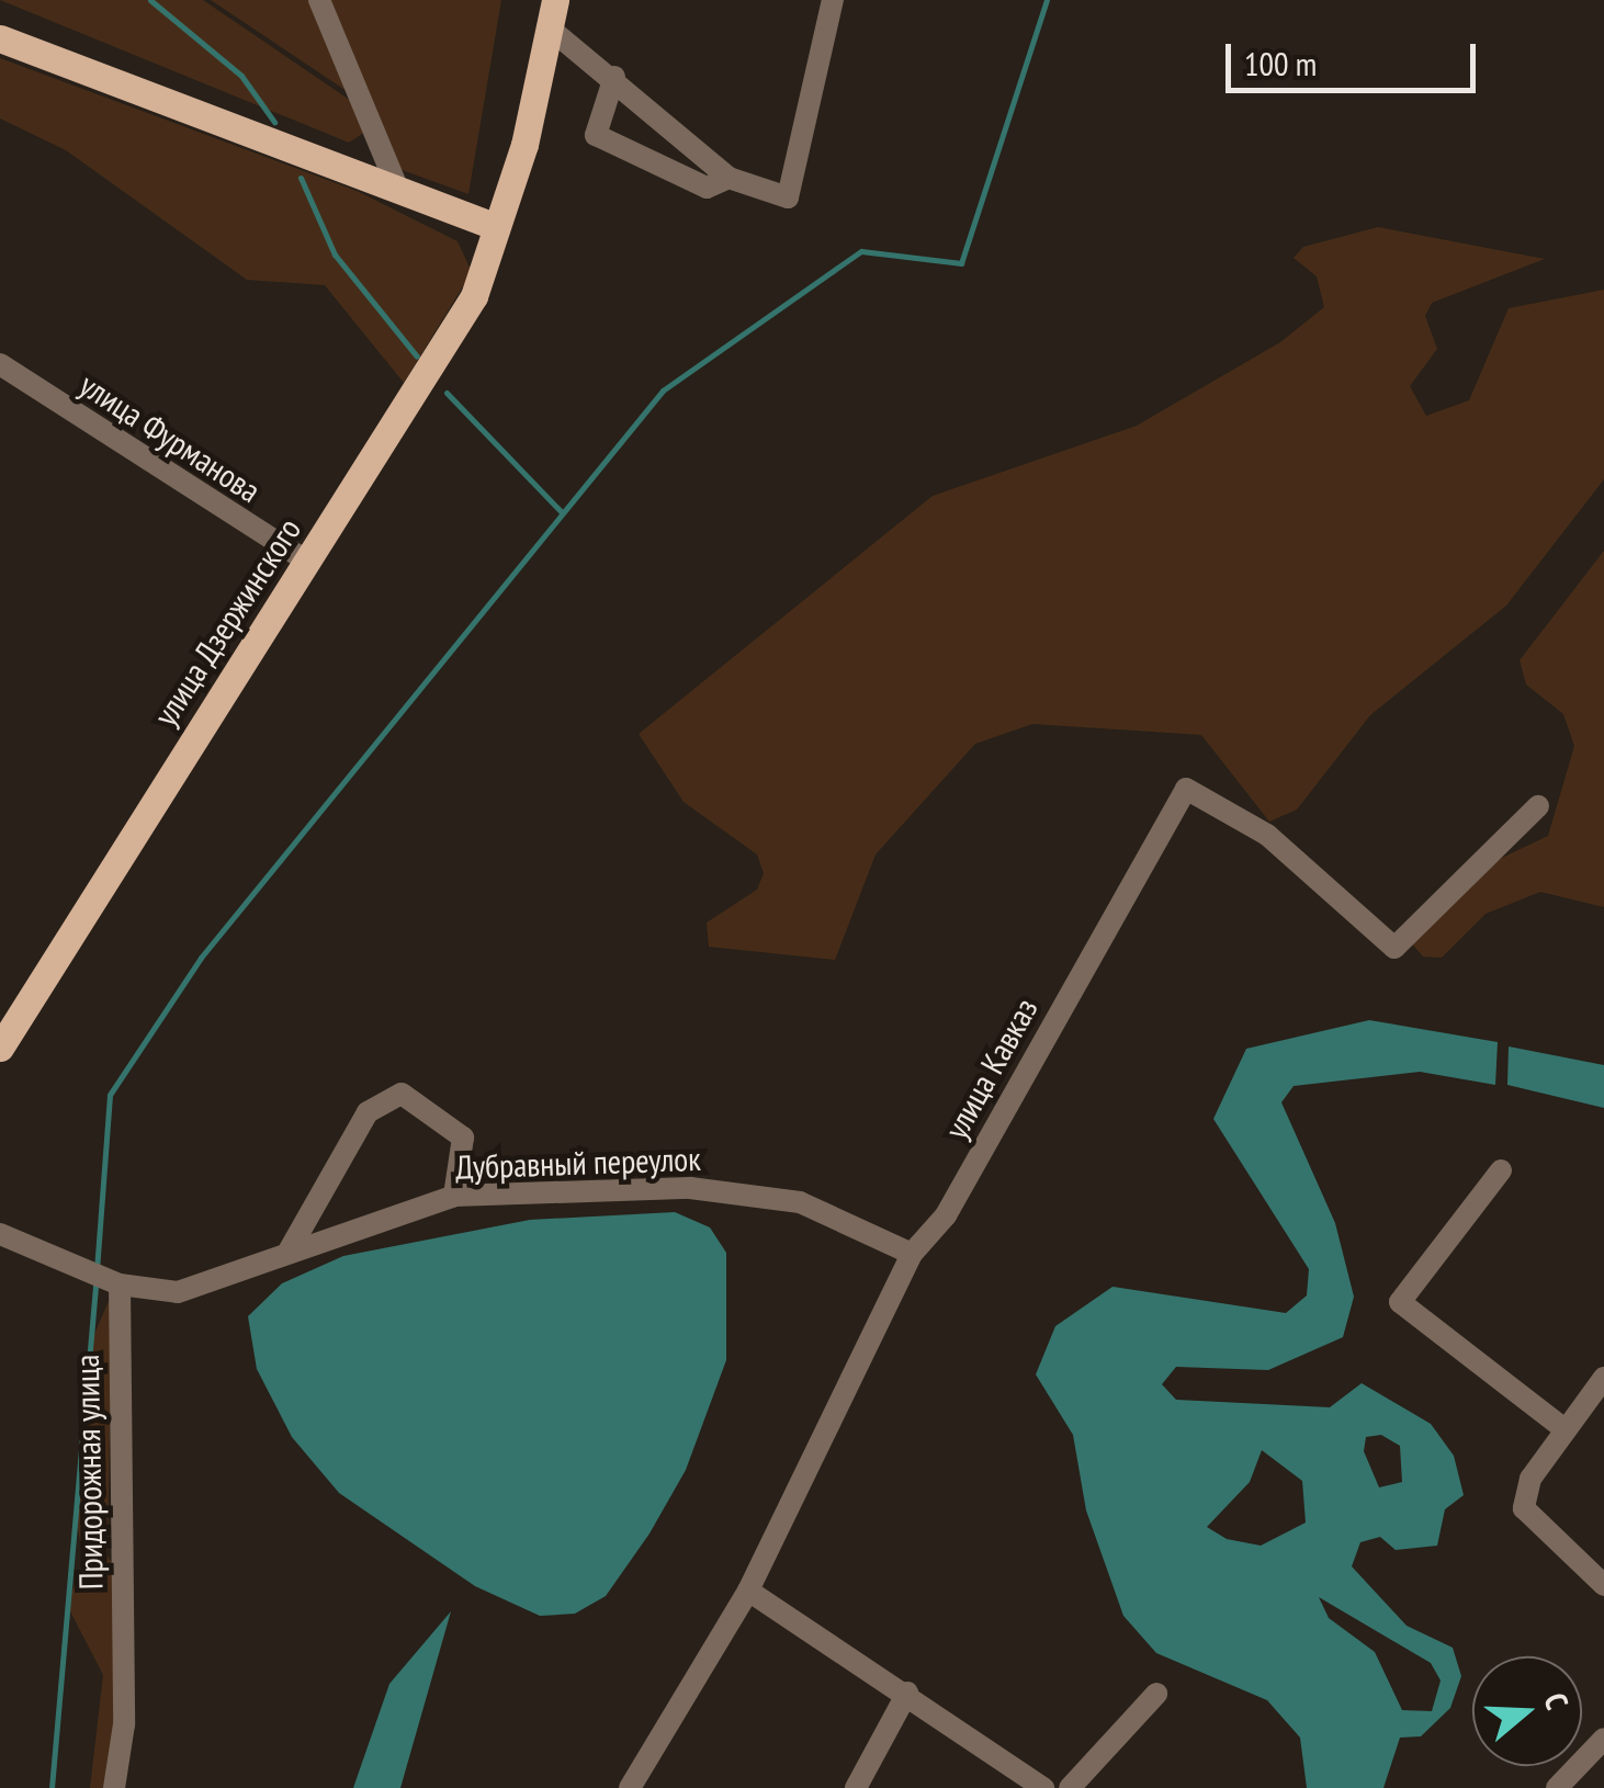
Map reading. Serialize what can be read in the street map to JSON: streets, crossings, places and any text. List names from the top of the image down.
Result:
{
  "streets": {
    "main road": ["улица Дзержинского"],
    "street": [
      "улица Фурманова",
      "улица Кавказ",
      "Дубравный переулок",
      "Придорожная улица"
    ]
  },
  "crossings": [
    ["улица Фурманова", "улица Дзержинского"],
    ["улица Кавказ", "Дубравный переулок"],
    ["Дубравный переулок", "Придорожная улица"]
  ],
  "scale_bar": "100 m",
  "north": "right"
}
